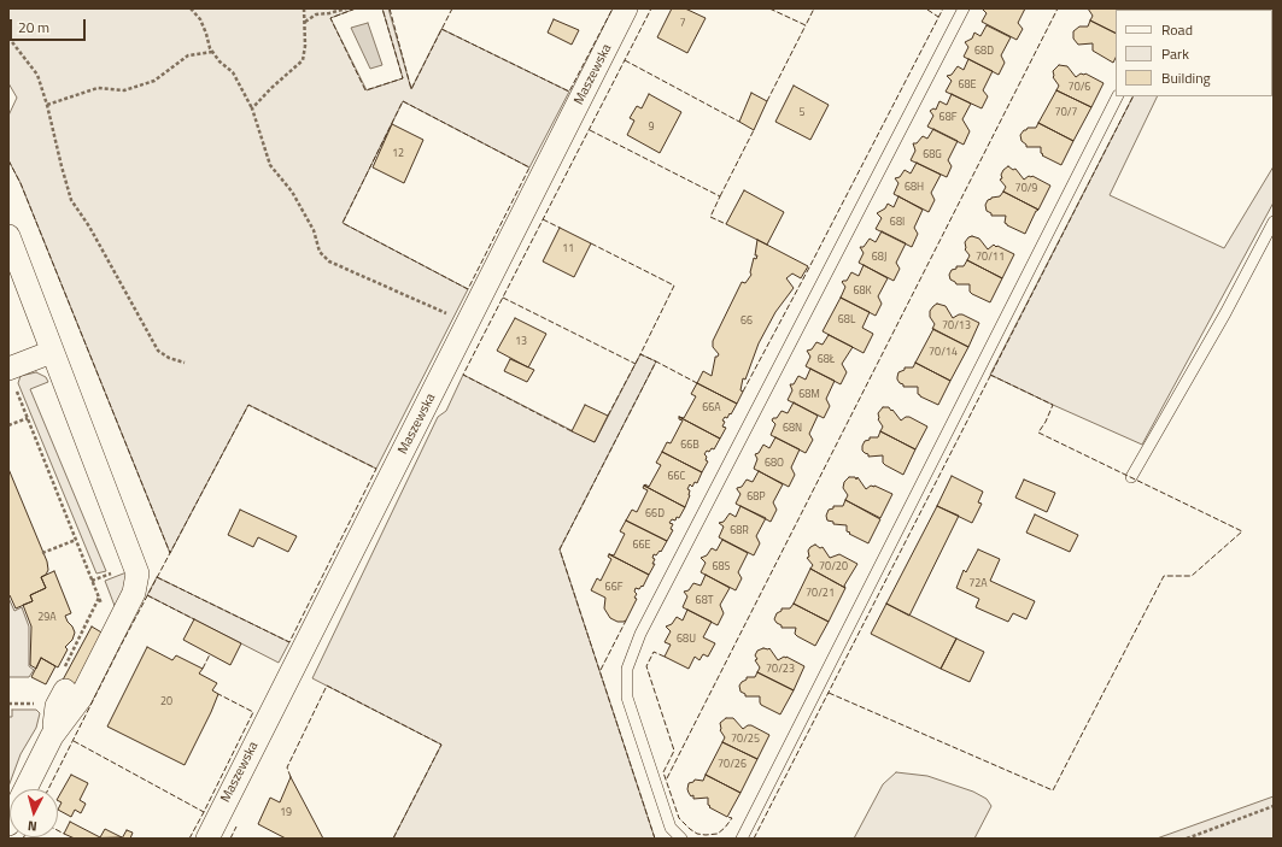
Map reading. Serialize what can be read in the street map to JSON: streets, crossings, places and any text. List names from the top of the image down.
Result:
{
  "streets": {
    "street": ["Maszewska"]
  },
  "house_numbers": [
    "7",
    "68D",
    "68E",
    "70/6",
    "5",
    "70/7",
    "68F",
    "9",
    "12",
    "68G",
    "68H",
    "70/9",
    "68I",
    "11",
    "68J",
    "70/11",
    "68K",
    "68L",
    "66",
    "70/13",
    "13",
    "70/14",
    "68Ł",
    "68M",
    "66A",
    "68N",
    "66B",
    "68O",
    "66C",
    "68P",
    "66D",
    "68R",
    "66E",
    "68S",
    "70/20",
    "72A",
    "66F",
    "70/21",
    "68T",
    "29A",
    "68U",
    "70/23",
    "20",
    "70/25",
    "70/26",
    "19"
  ],
  "legend": ["Road", "Park", "Building"],
  "scale_bar": "20 m",
  "north": "bottom"
}
